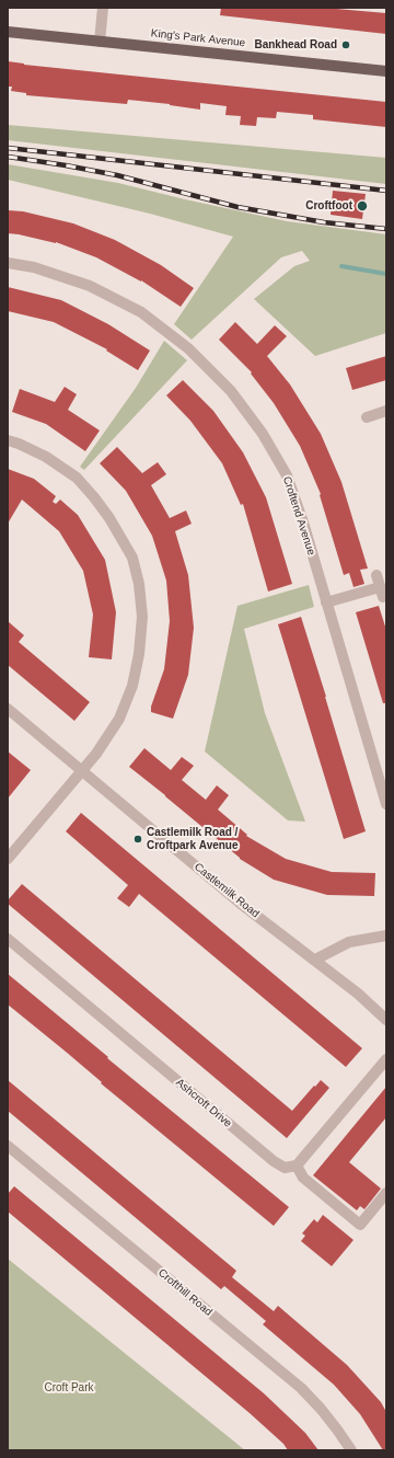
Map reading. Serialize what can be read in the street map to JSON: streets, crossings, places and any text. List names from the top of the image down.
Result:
{
  "streets": {
    "main road": ["King's Park Avenue"],
    "street": [
      "Croftend Avenue",
      "Castlemilk Road",
      "Ashcroft Drive",
      "Crofthill Road"
    ]
  },
  "parks": ["Croft Park"],
  "places": ["Bankhead Road", "Croftfoot", "Castlemilk Road / Croftpark Avenue"]
}
